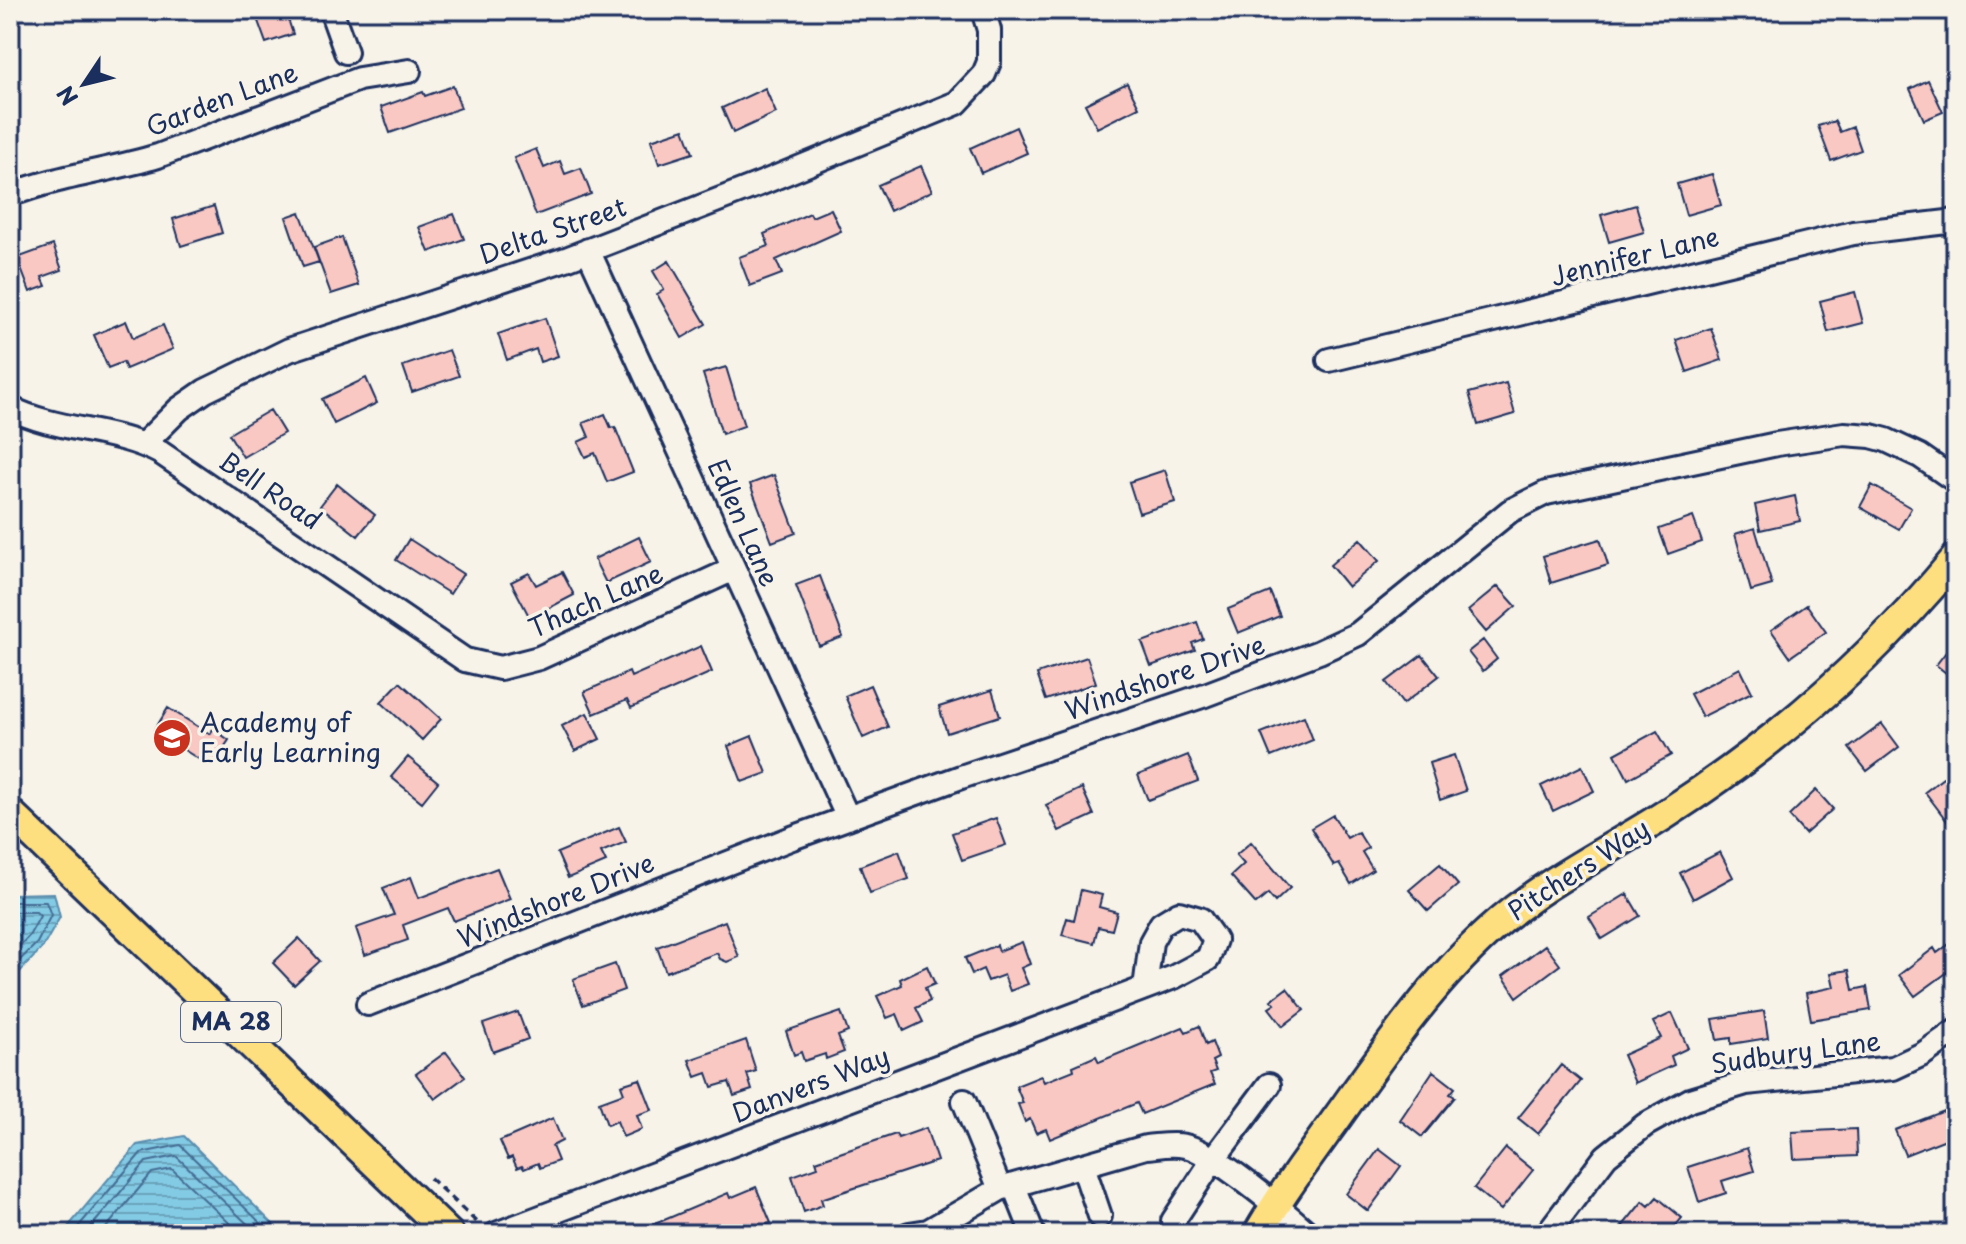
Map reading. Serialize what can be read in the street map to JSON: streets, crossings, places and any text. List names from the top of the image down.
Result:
{
  "streets": {
    "main road": ["Pitchers Way", "MA 28"],
    "street": [
      "Garden Lane",
      "Delta Street",
      "Jennifer Lane",
      "Bell Road",
      "Edlen Lane",
      "Thach Lane",
      "Windshore Drive",
      "Sudbury Lane",
      "Danvers Way"
    ]
  },
  "crossings": [
    ["Delta Street", "Bell Road"],
    ["Delta Street", "Edlen Lane"],
    ["Bell Road", "Thach Lane"],
    ["Edlen Lane", "Thach Lane"],
    ["Edlen Lane", "Windshore Drive"]
  ],
  "places": {
    "school or university": ["Academy of Early Learning"]
  },
  "north": "bottom left"
}
